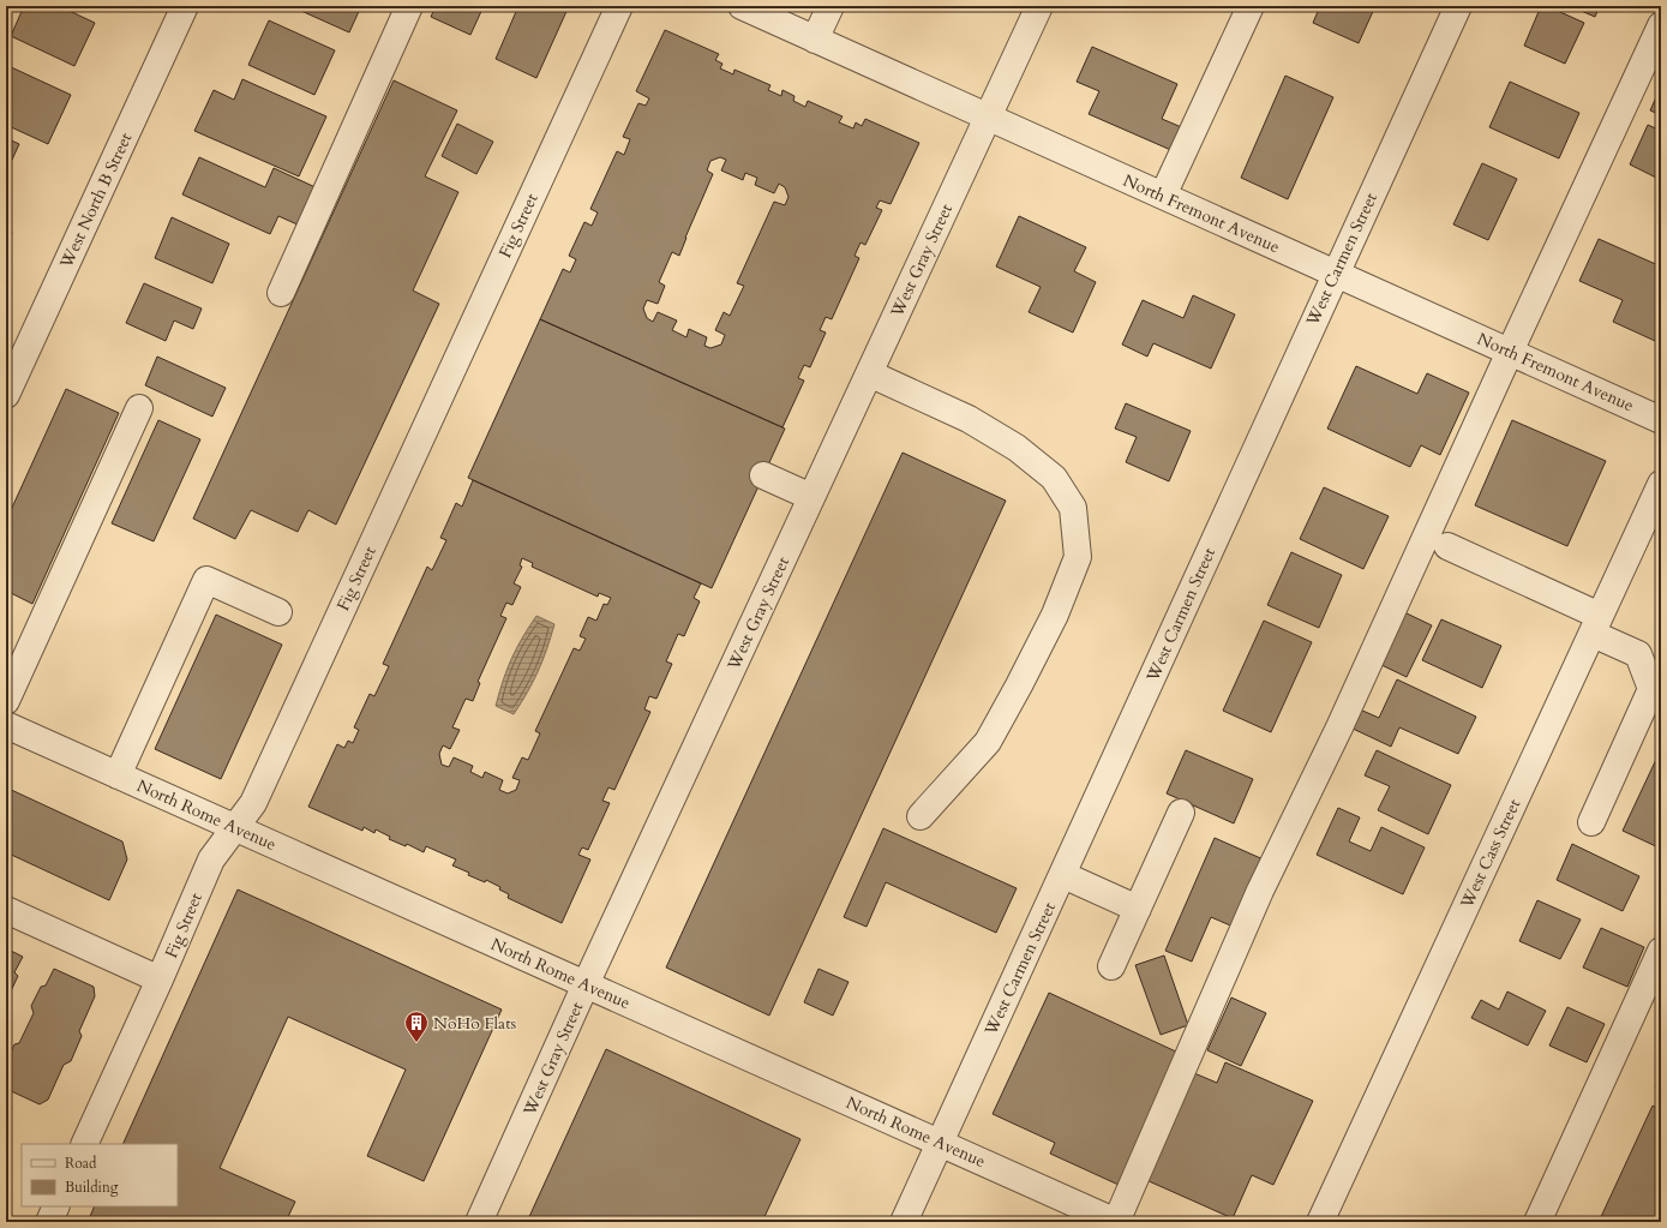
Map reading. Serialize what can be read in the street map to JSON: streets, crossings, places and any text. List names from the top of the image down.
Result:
{
  "streets": {
    "street": [
      "West North B Street",
      "North Fremont Avenue",
      "Fig Street",
      "West Carmen Street",
      "West Gray Street",
      "North Rome Avenue",
      "West Cass Street"
    ]
  },
  "crossings": [
    ["North Fremont Avenue", "West Carmen Street"],
    ["North Fremont Avenue", "West Gray Street"],
    ["Fig Street", "North Rome Avenue"],
    ["West Carmen Street", "North Rome Avenue"],
    ["West Gray Street", "North Rome Avenue"]
  ],
  "places": {
    "building": ["NoHo Flats"]
  },
  "legend": ["Road", "Building"]
}
